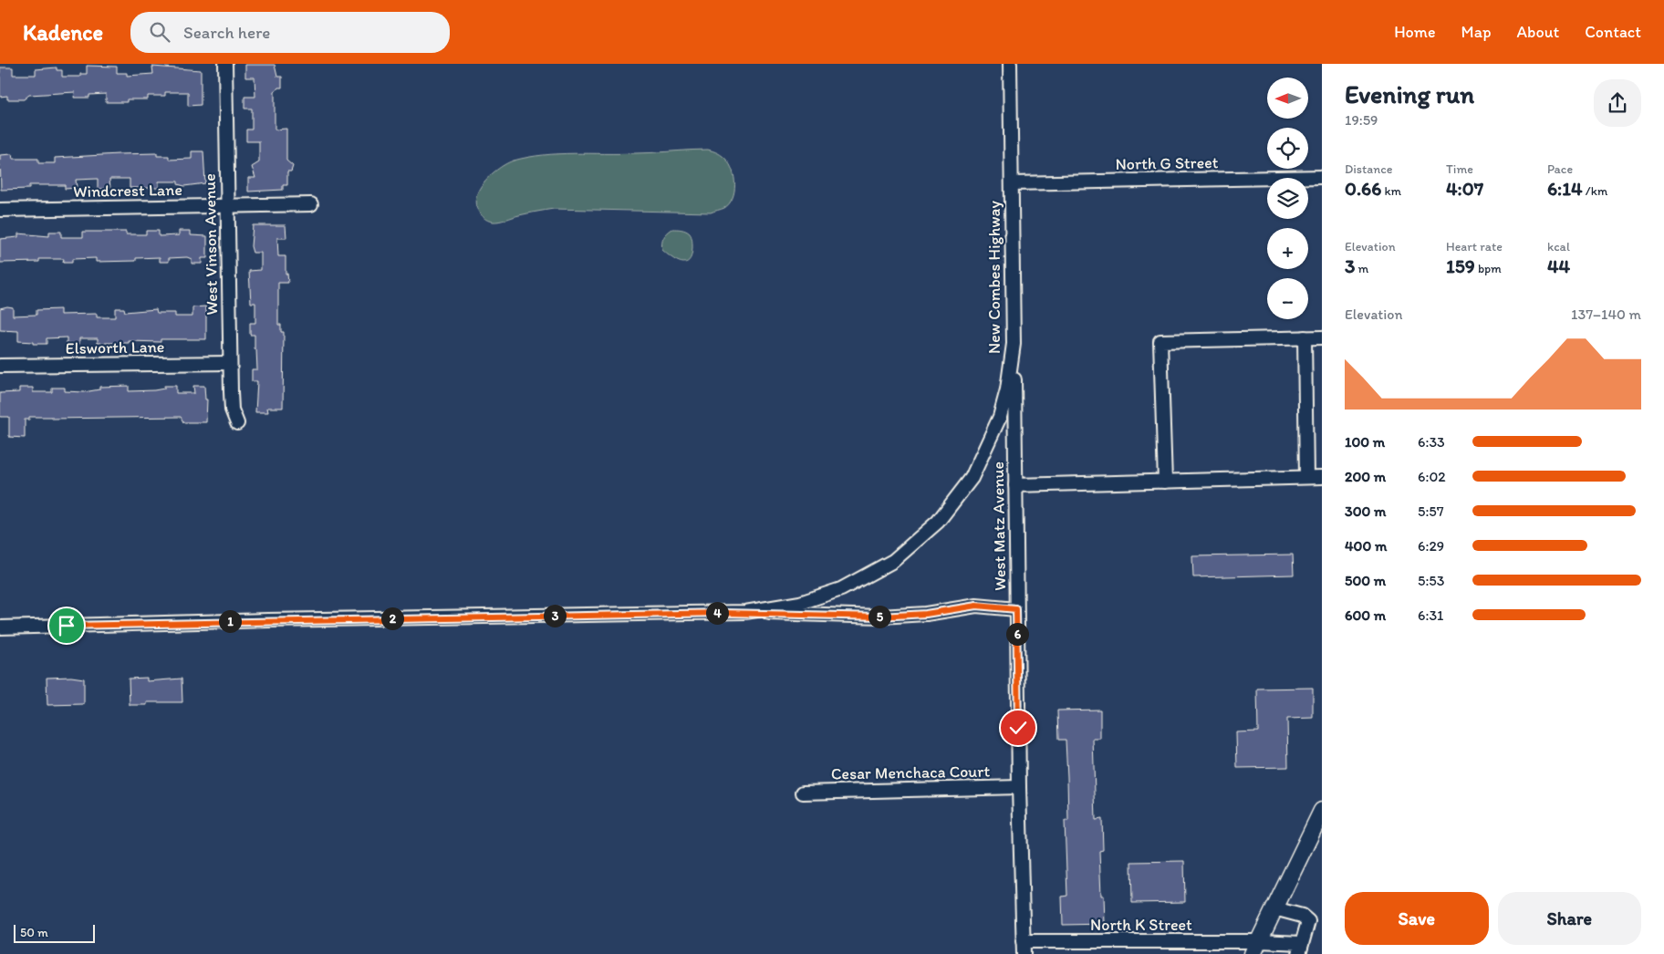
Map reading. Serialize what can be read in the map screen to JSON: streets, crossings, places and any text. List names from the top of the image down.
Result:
{
  "streets": {
    "street": [
      "North G Street",
      "Windcrest Lane",
      "West Vinson Avenue",
      "New Combes Highway",
      "Elsworth Lane",
      "West Matz Avenue",
      "Cesar Menchaca Court",
      "North K Street"
    ]
  },
  "crossings": [
    ["North G Street", "New Combes Highway"],
    ["Windcrest Lane", "West Vinson Avenue"],
    ["West Vinson Avenue", "Elsworth Lane"],
    ["New Combes Highway", "West Matz Avenue"],
    ["West Matz Avenue", "Cesar Menchaca Court"],
    ["West Matz Avenue", "North K Street"]
  ],
  "scale_bar": "50 m",
  "north": "left",
  "page": {
    "header": "Kadence",
    "search": "Search here",
    "nav": [
      "Home",
      "Map",
      "About",
      "Contact"
    ],
    "heading": ["Evening run", "19:59"],
    "map_buttons": ["+", "−"],
    "stats": [
      ["Distance", "0.66 km"],
      ["Time", "4:07"],
      ["Pace", "6:14 /km"],
      ["Elevation", "3 m"],
      ["Heart rate", "159 bpm"],
      ["kcal", "44"]
    ],
    "chart": ["Elevation", "137–140 m"],
    "list": [
      {
        "name": "100 m",
        "note": "6:33"
      },
      {
        "name": "200 m",
        "note": "6:02"
      },
      {
        "name": "300 m",
        "note": "5:57"
      },
      {
        "name": "400 m",
        "note": "6:29"
      },
      {
        "name": "500 m",
        "note": "5:53"
      },
      {
        "name": "600 m",
        "note": "6:31"
      }
    ],
    "pins": [
      "4",
      "3",
      "5",
      "2",
      "1",
      "6"
    ],
    "buttons": ["Save", "Share"],
    "scale": "50 m"
  }
}
